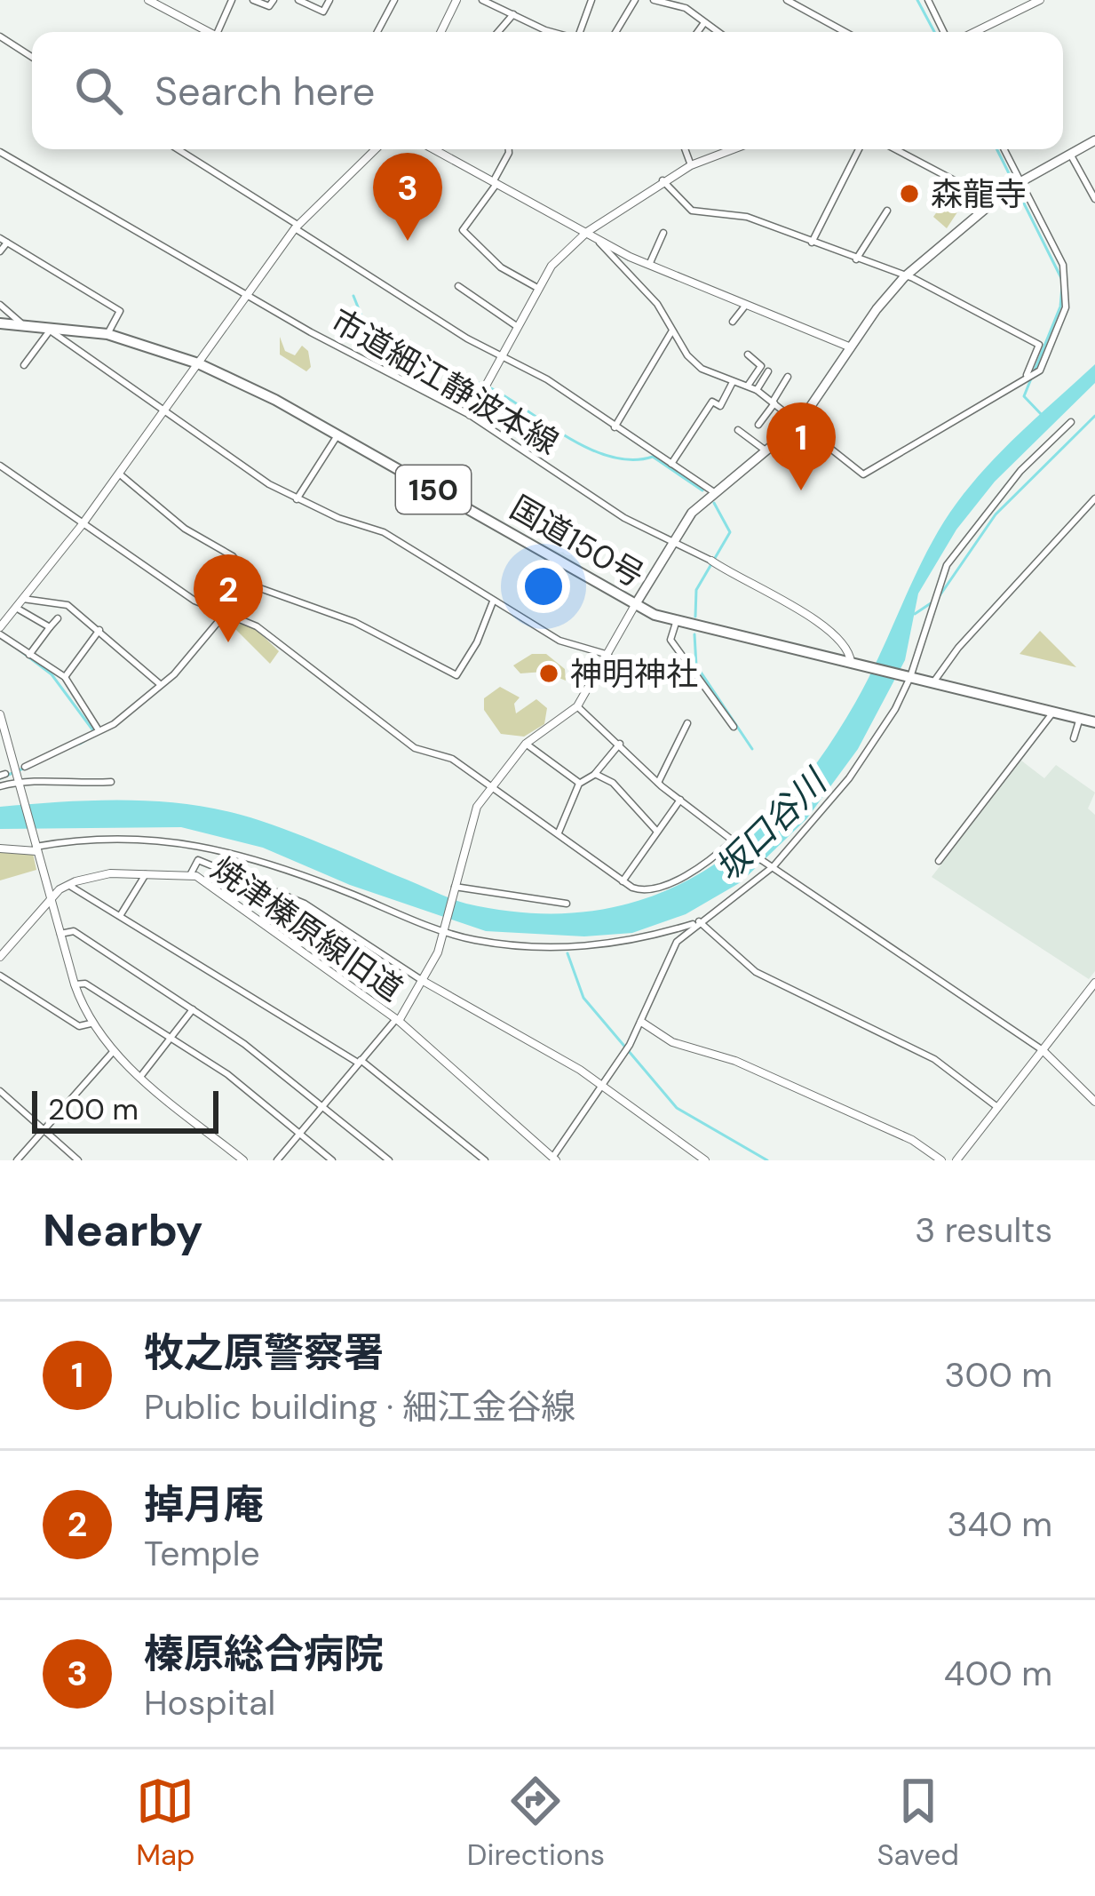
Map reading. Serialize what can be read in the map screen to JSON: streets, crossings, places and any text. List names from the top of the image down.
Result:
{
  "streets": {
    "highway": ["150", "国道150号"],
    "street": ["市道細江静波本線", "焼津榛原線旧道"]
  },
  "crossings": [
    ["市道細江静波本線", "国道150号"]
  ],
  "water": ["坂口谷川"],
  "places": ["森龍寺", "神明神社"],
  "scale_bar": "200 m",
  "page": {
    "search": "Search here",
    "pins": ["3", "1", "2"],
    "scale": "200 m",
    "heading": ["Nearby", "3 results"],
    "list": [
      {
        "mark": "1",
        "name": "牧之原警察署",
        "note": "Public building · 細江金谷線",
        "value": "300 m"
      },
      {
        "mark": "2",
        "name": "掉月庵",
        "note": "Temple",
        "value": "340 m"
      },
      {
        "mark": "3",
        "name": "榛原総合病院",
        "note": "Hospital",
        "value": "400 m"
      }
    ],
    "nav": ["Map", "Directions", "Saved"]
  }
}
